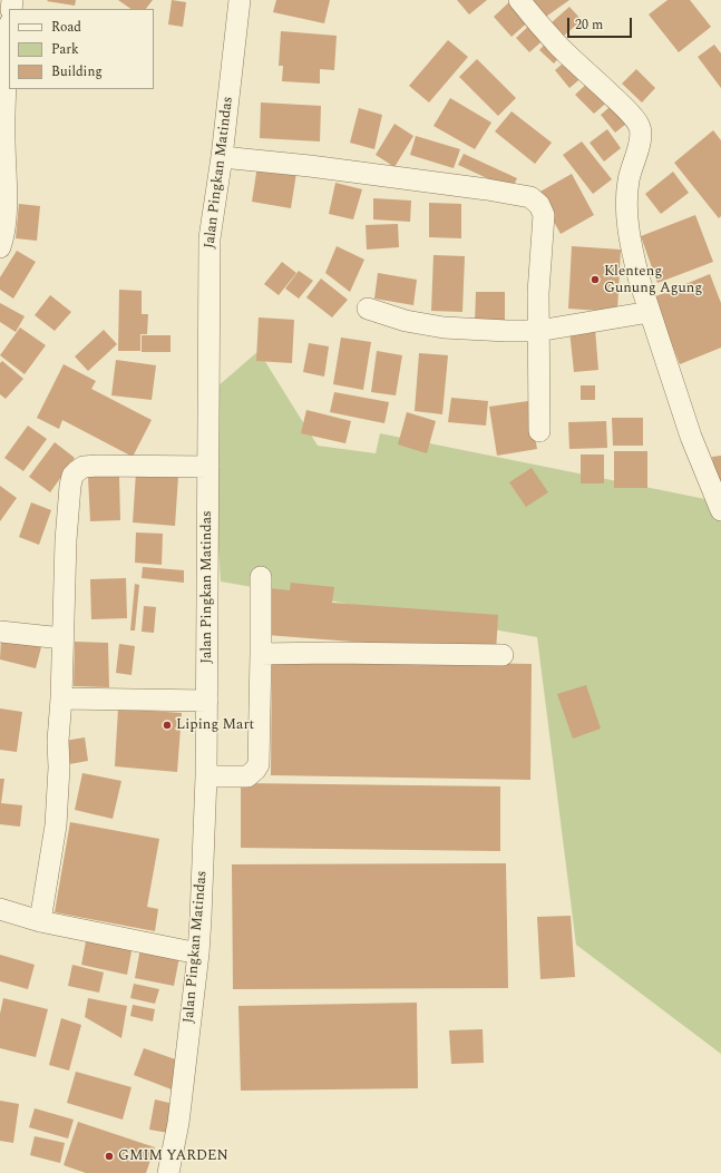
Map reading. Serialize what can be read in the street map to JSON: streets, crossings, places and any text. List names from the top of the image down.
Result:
{
  "streets": {
    "street": ["Jalan Pingkan Matindas"]
  },
  "places": ["Klenteng Gunung Agung", "Liping Mart", "GMIM YARDEN"],
  "legend": ["Road", "Park", "Building"],
  "scale_bar": "20 m"
}
